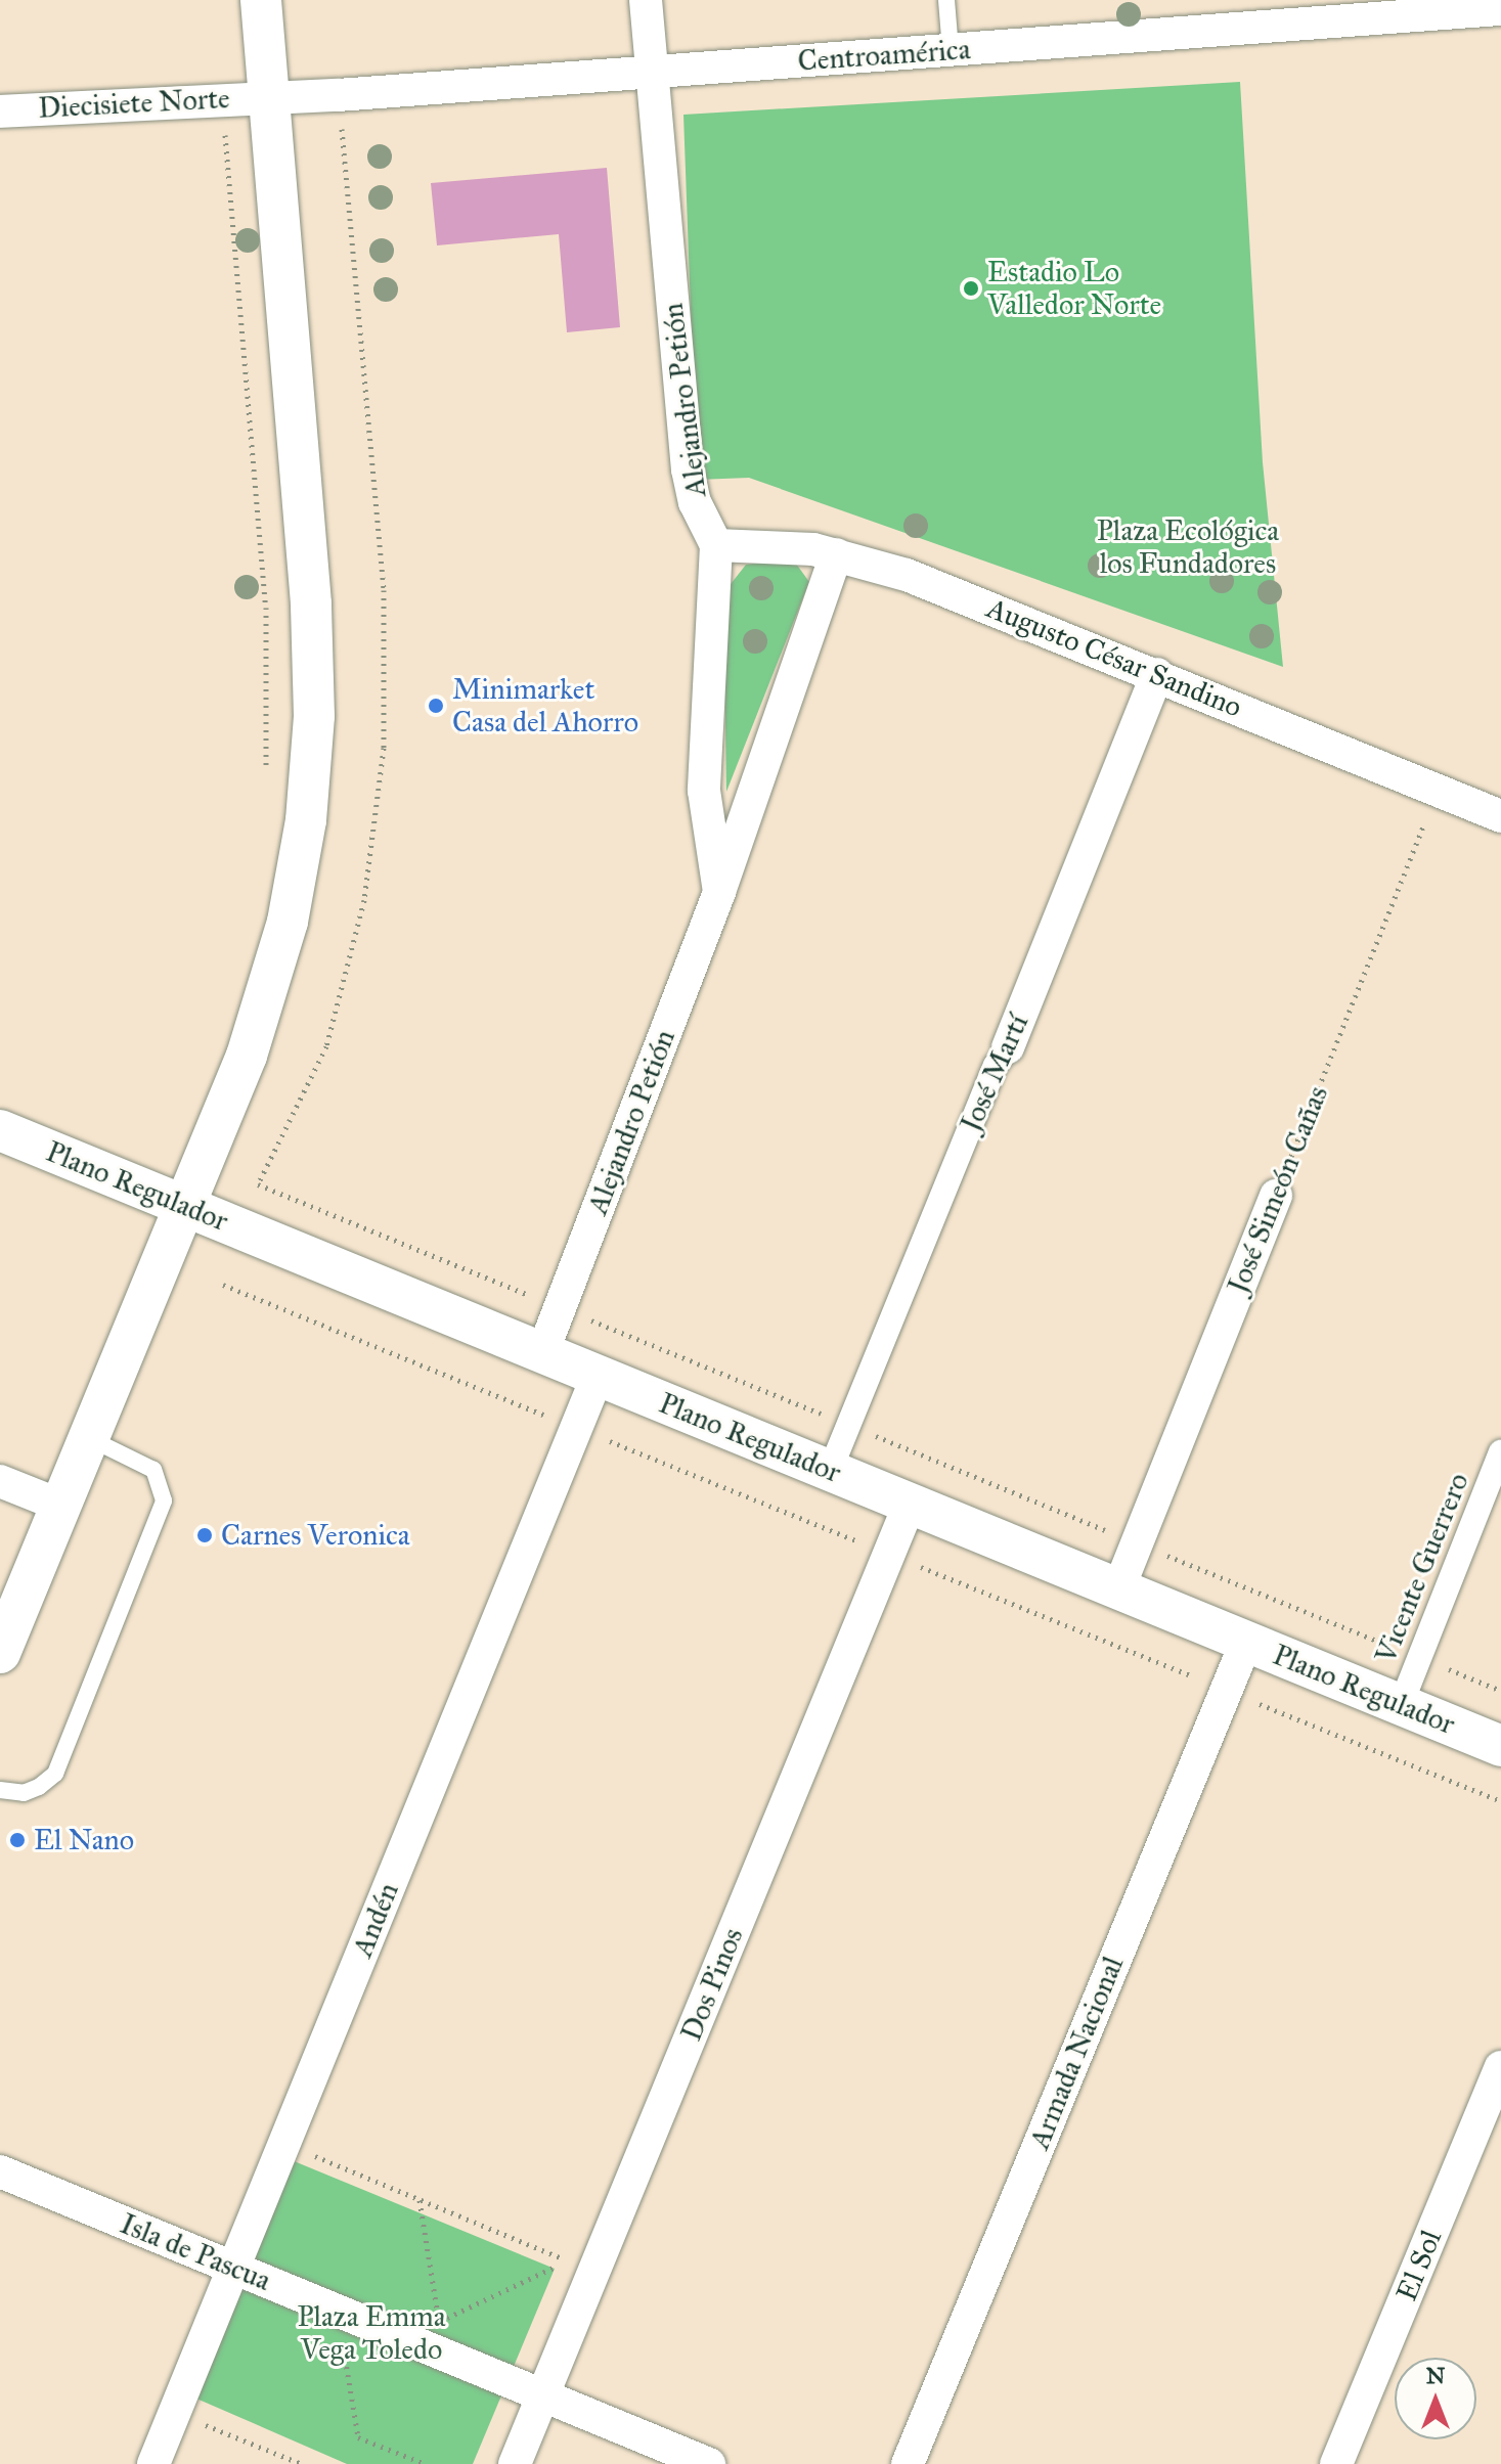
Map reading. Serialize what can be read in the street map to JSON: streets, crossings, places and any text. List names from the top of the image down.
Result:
{
  "streets": {
    "street": [
      "Centroamérica",
      "Diecisiete Norte",
      "Alejandro Petión",
      "Augusto César Sandino",
      "José Martí",
      "Plano Regulador",
      "José Simeón Cañas",
      "Vicente Guerrero",
      "Andén",
      "Dos Pinos",
      "Armada Nacional",
      "Isla de Pascua",
      "El Sol"
    ]
  },
  "crossings": [
    ["Centroamérica", "Diecisiete Norte"],
    ["Centroamérica", "Alejandro Petión"],
    ["Alejandro Petión", "Augusto César Sandino"],
    ["Alejandro Petión", "Plano Regulador"],
    ["Augusto César Sandino", "José Martí"],
    ["Augusto César Sandino", "José Simeón Cañas"],
    ["José Martí", "Plano Regulador"],
    ["Plano Regulador", "José Simeón Cañas"],
    ["Plano Regulador", "Vicente Guerrero"],
    ["Plano Regulador", "Andén"],
    ["Plano Regulador", "Dos Pinos"],
    ["Plano Regulador", "Armada Nacional"],
    ["Andén", "Isla de Pascua"],
    ["Dos Pinos", "Isla de Pascua"]
  ],
  "parks": ["Plaza Ecológica los Fundadores", "Plaza Emma Vega Toledo"],
  "places": [
    "Estadio Lo Valledor Norte",
    "Minimarket Casa del Ahorro",
    "Carnes Veronica",
    "El Nano"
  ],
  "north": "top"
}
